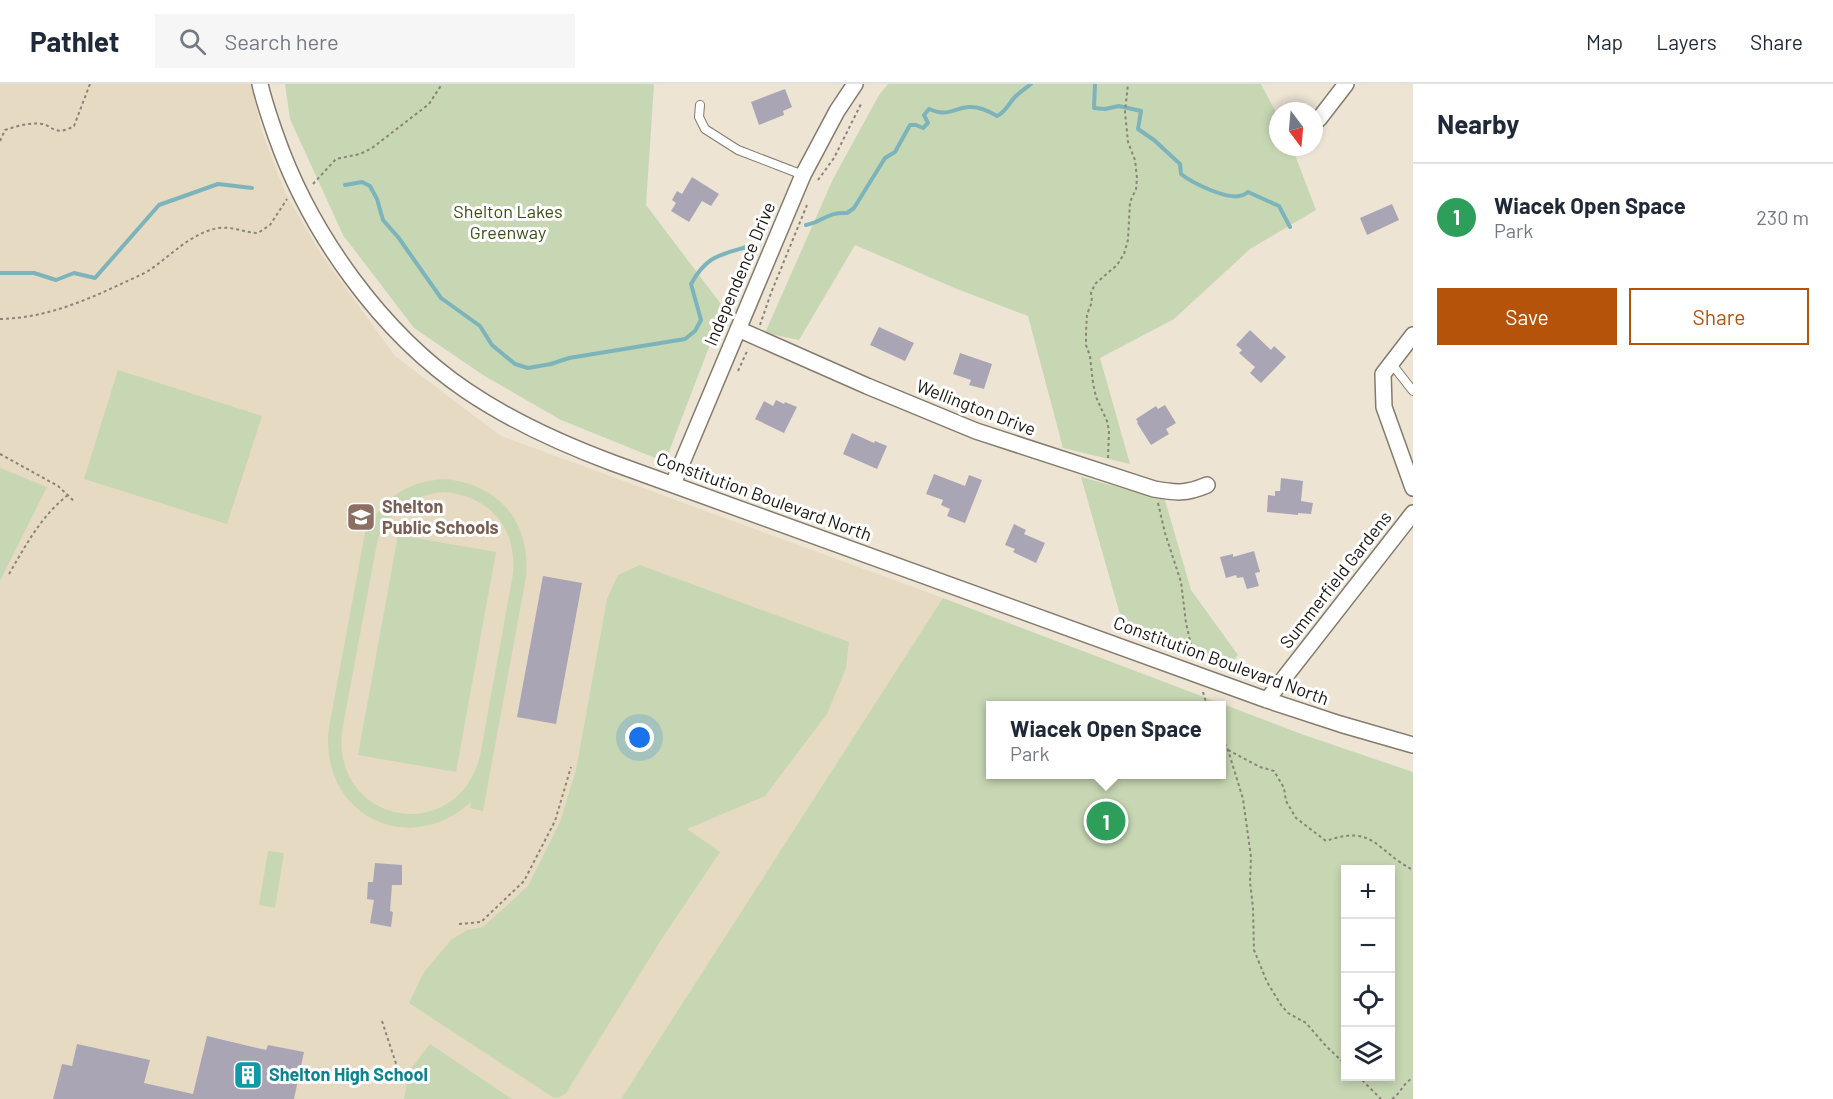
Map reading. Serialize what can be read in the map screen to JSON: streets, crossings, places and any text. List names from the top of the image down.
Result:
{
  "streets": {
    "street": [
      "Independence Drive",
      "Wellington Drive",
      "Constitution Boulevard North",
      "Summerfield Gardens"
    ]
  },
  "crossings": [
    ["Independence Drive", "Wellington Drive"],
    ["Independence Drive", "Constitution Boulevard North"],
    ["Constitution Boulevard North", "Summerfield Gardens"]
  ],
  "parks": ["Shelton Lakes Greenway"],
  "places": {
    "school or university": ["Shelton Public Schools"],
    "building": ["Shelton High School"]
  },
  "north": "bottom",
  "page": {
    "header": "Pathlet",
    "search": "Search here",
    "nav": ["Map", "Layers", "Share"],
    "heading": "Nearby",
    "list": [
      {
        "mark": "1",
        "name": "Wiacek Open Space",
        "note": "Park",
        "value": "230 m"
      }
    ],
    "buttons": ["Save", "Share"],
    "popup": ["Wiacek Open Space", "Park"],
    "pins": "1",
    "map_buttons": ["+", "−"]
  }
}
